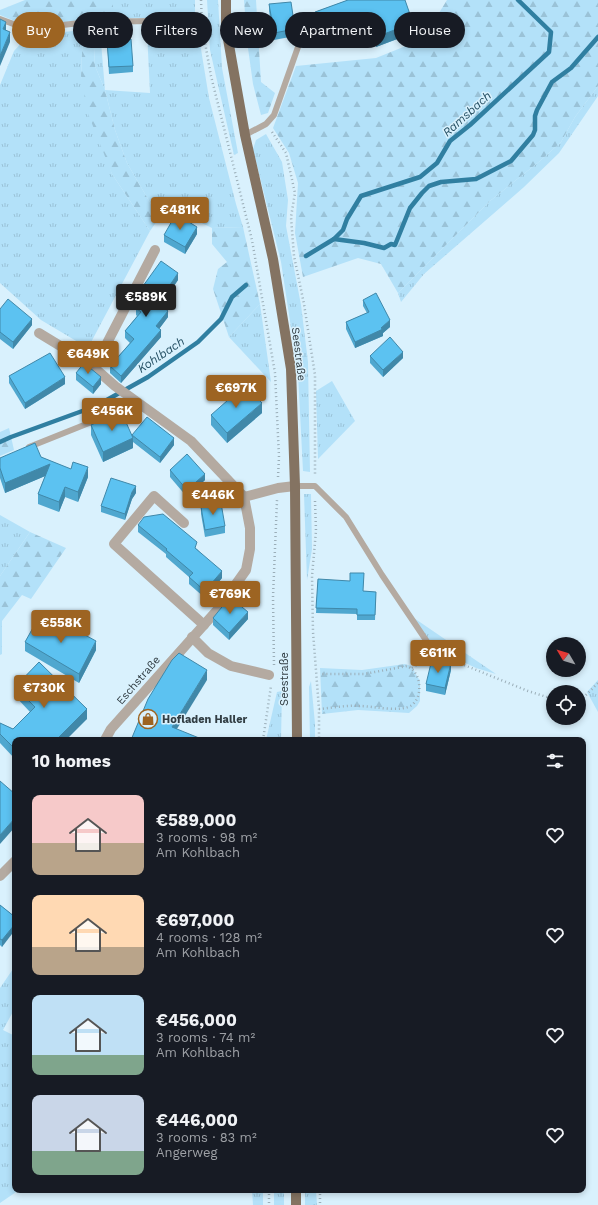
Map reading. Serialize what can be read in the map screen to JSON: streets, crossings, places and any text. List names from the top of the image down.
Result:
{
  "streets": {
    "main road": ["Seestraße"],
    "street": ["Eschstraße"]
  },
  "water": ["Ramsbach", "Kohlbach"],
  "places": {
    "shop": ["Hofladen Haller"]
  },
  "north": "top left",
  "page": {
    "chip": [
      "Buy",
      "Rent",
      "Filters",
      "New",
      "Apartment",
      "House"
    ],
    "price": [
      "€481K",
      "€589K",
      "€649K",
      "€697K",
      "€456K",
      "€446K",
      "€769K",
      "€558K",
      "€611K",
      "€730K"
    ],
    "heading": "10 homes",
    "list": [
      {
        "name": "€589,000",
        "note": "3 rooms · 98 m² · Am Kohlbach"
      },
      {
        "name": "€697,000",
        "note": "4 rooms · 128 m² · Am Kohlbach"
      },
      {
        "name": "€456,000",
        "note": "3 rooms · 74 m² · Am Kohlbach"
      },
      {
        "name": "€446,000",
        "note": "3 rooms · 83 m² · Angerweg"
      }
    ]
  }
}
